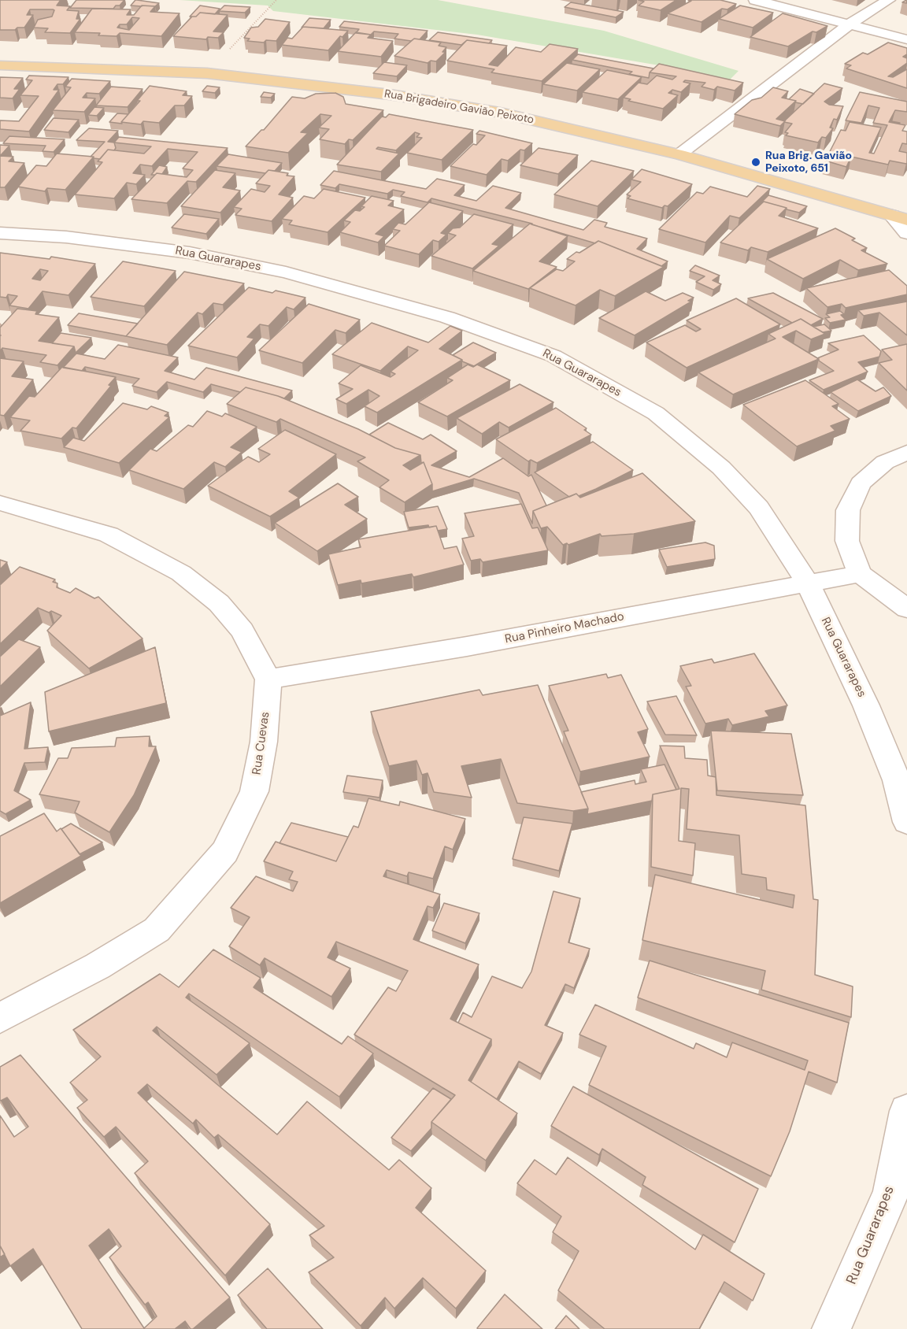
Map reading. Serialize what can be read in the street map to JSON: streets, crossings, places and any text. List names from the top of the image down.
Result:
{
  "streets": {
    "main road": ["Rua Brigadeiro Gavião Peixoto"],
    "street": ["Rua Guararapes", "Rua Pinheiro Machado", "Rua Cuevas"]
  },
  "crossings": [
    ["Rua Guararapes", "Rua Pinheiro Machado"],
    ["Rua Pinheiro Machado", "Rua Cuevas"]
  ],
  "places": ["Rua Brig. Gavião Peixoto, 651"]
}
